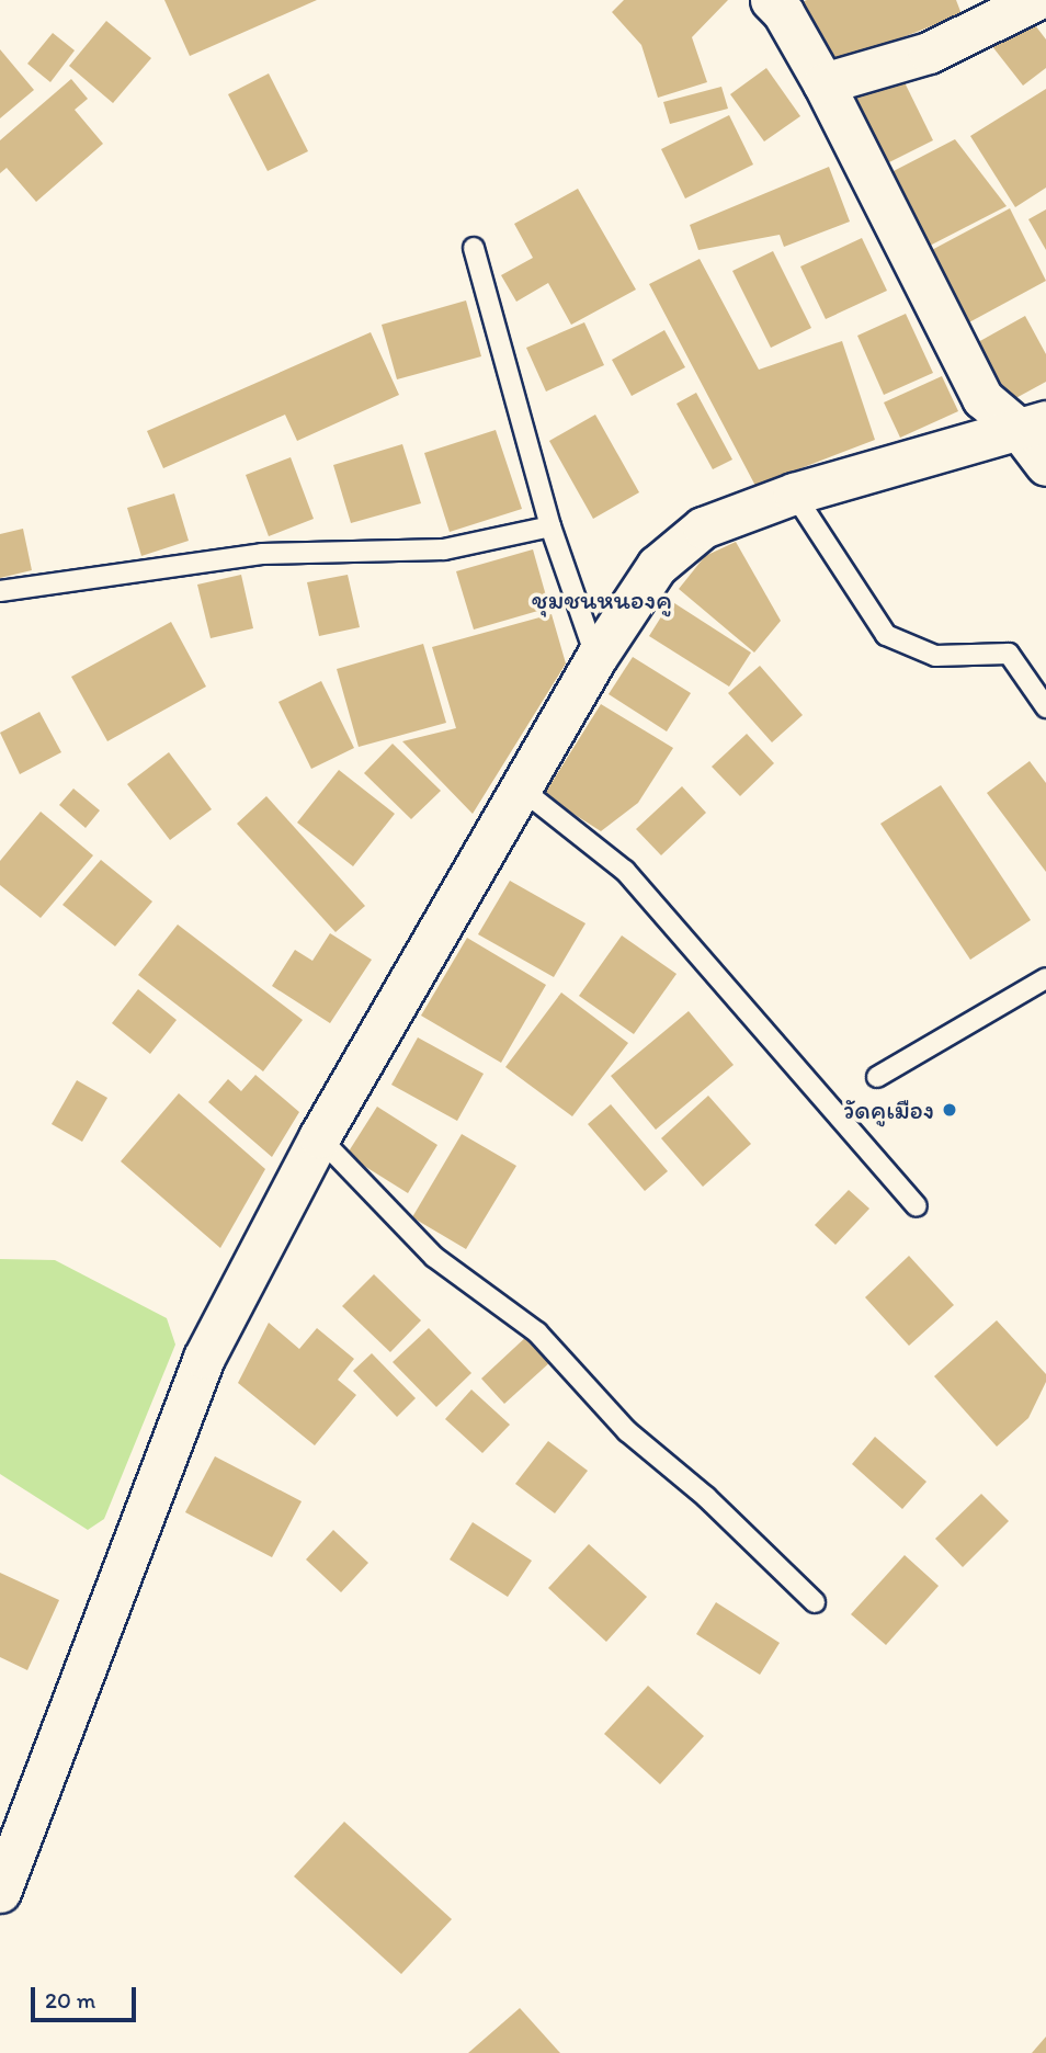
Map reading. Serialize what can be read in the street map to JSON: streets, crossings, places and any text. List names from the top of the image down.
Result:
{
  "districts": ["ชุมชนหนองคู"],
  "places": ["วัดคูเมือง"],
  "scale_bar": "20 m"
}
